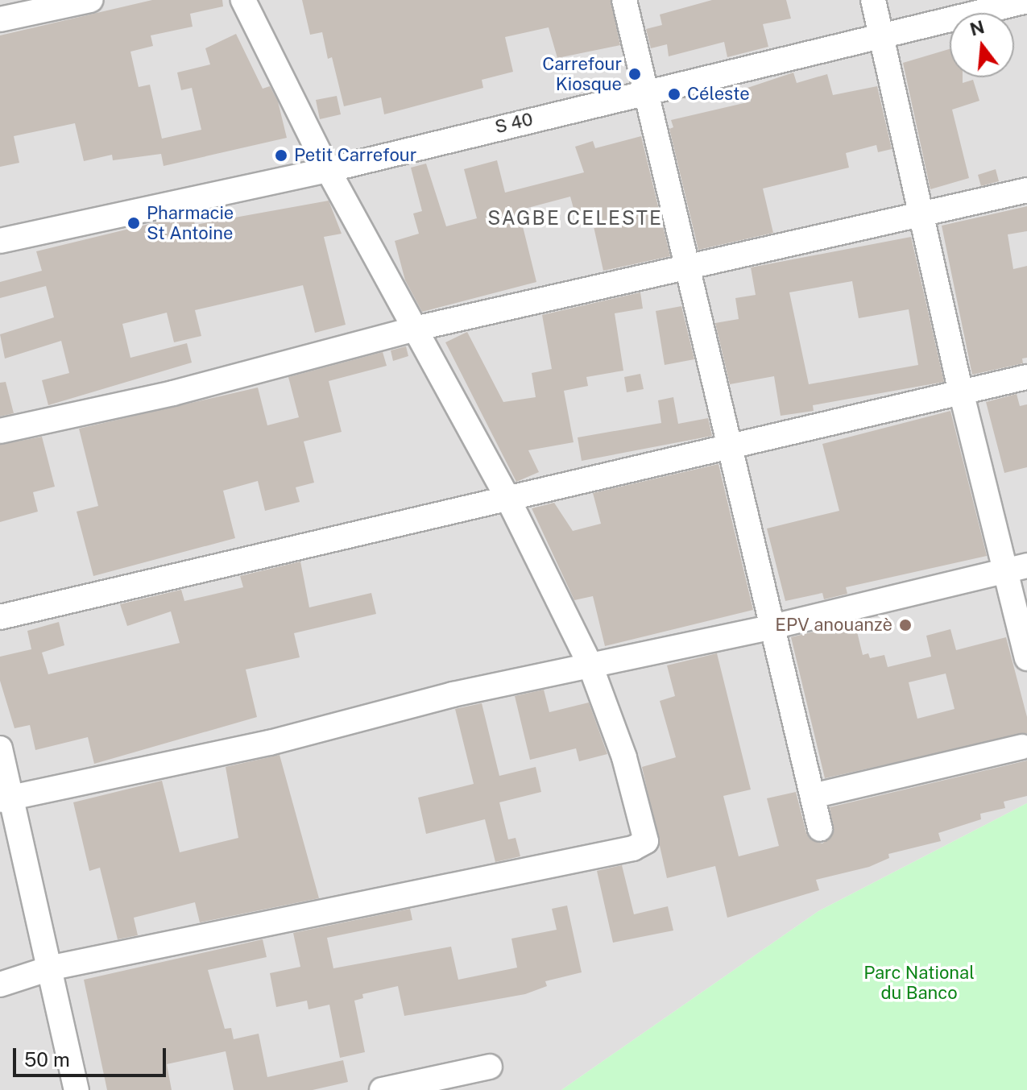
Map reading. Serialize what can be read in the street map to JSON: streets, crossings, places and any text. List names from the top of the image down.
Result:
{
  "streets": {
    "street": ["S 40"]
  },
  "districts": ["SAGBE CELESTE"],
  "parks": ["Parc National du Banco"],
  "places": [
    "Carrefour Kiosque",
    "Céleste",
    "Petit Carrefour",
    "Pharmacie St Antoine",
    "EPV anouanzè"
  ],
  "scale_bar": "50 m",
  "north": "top"
}
